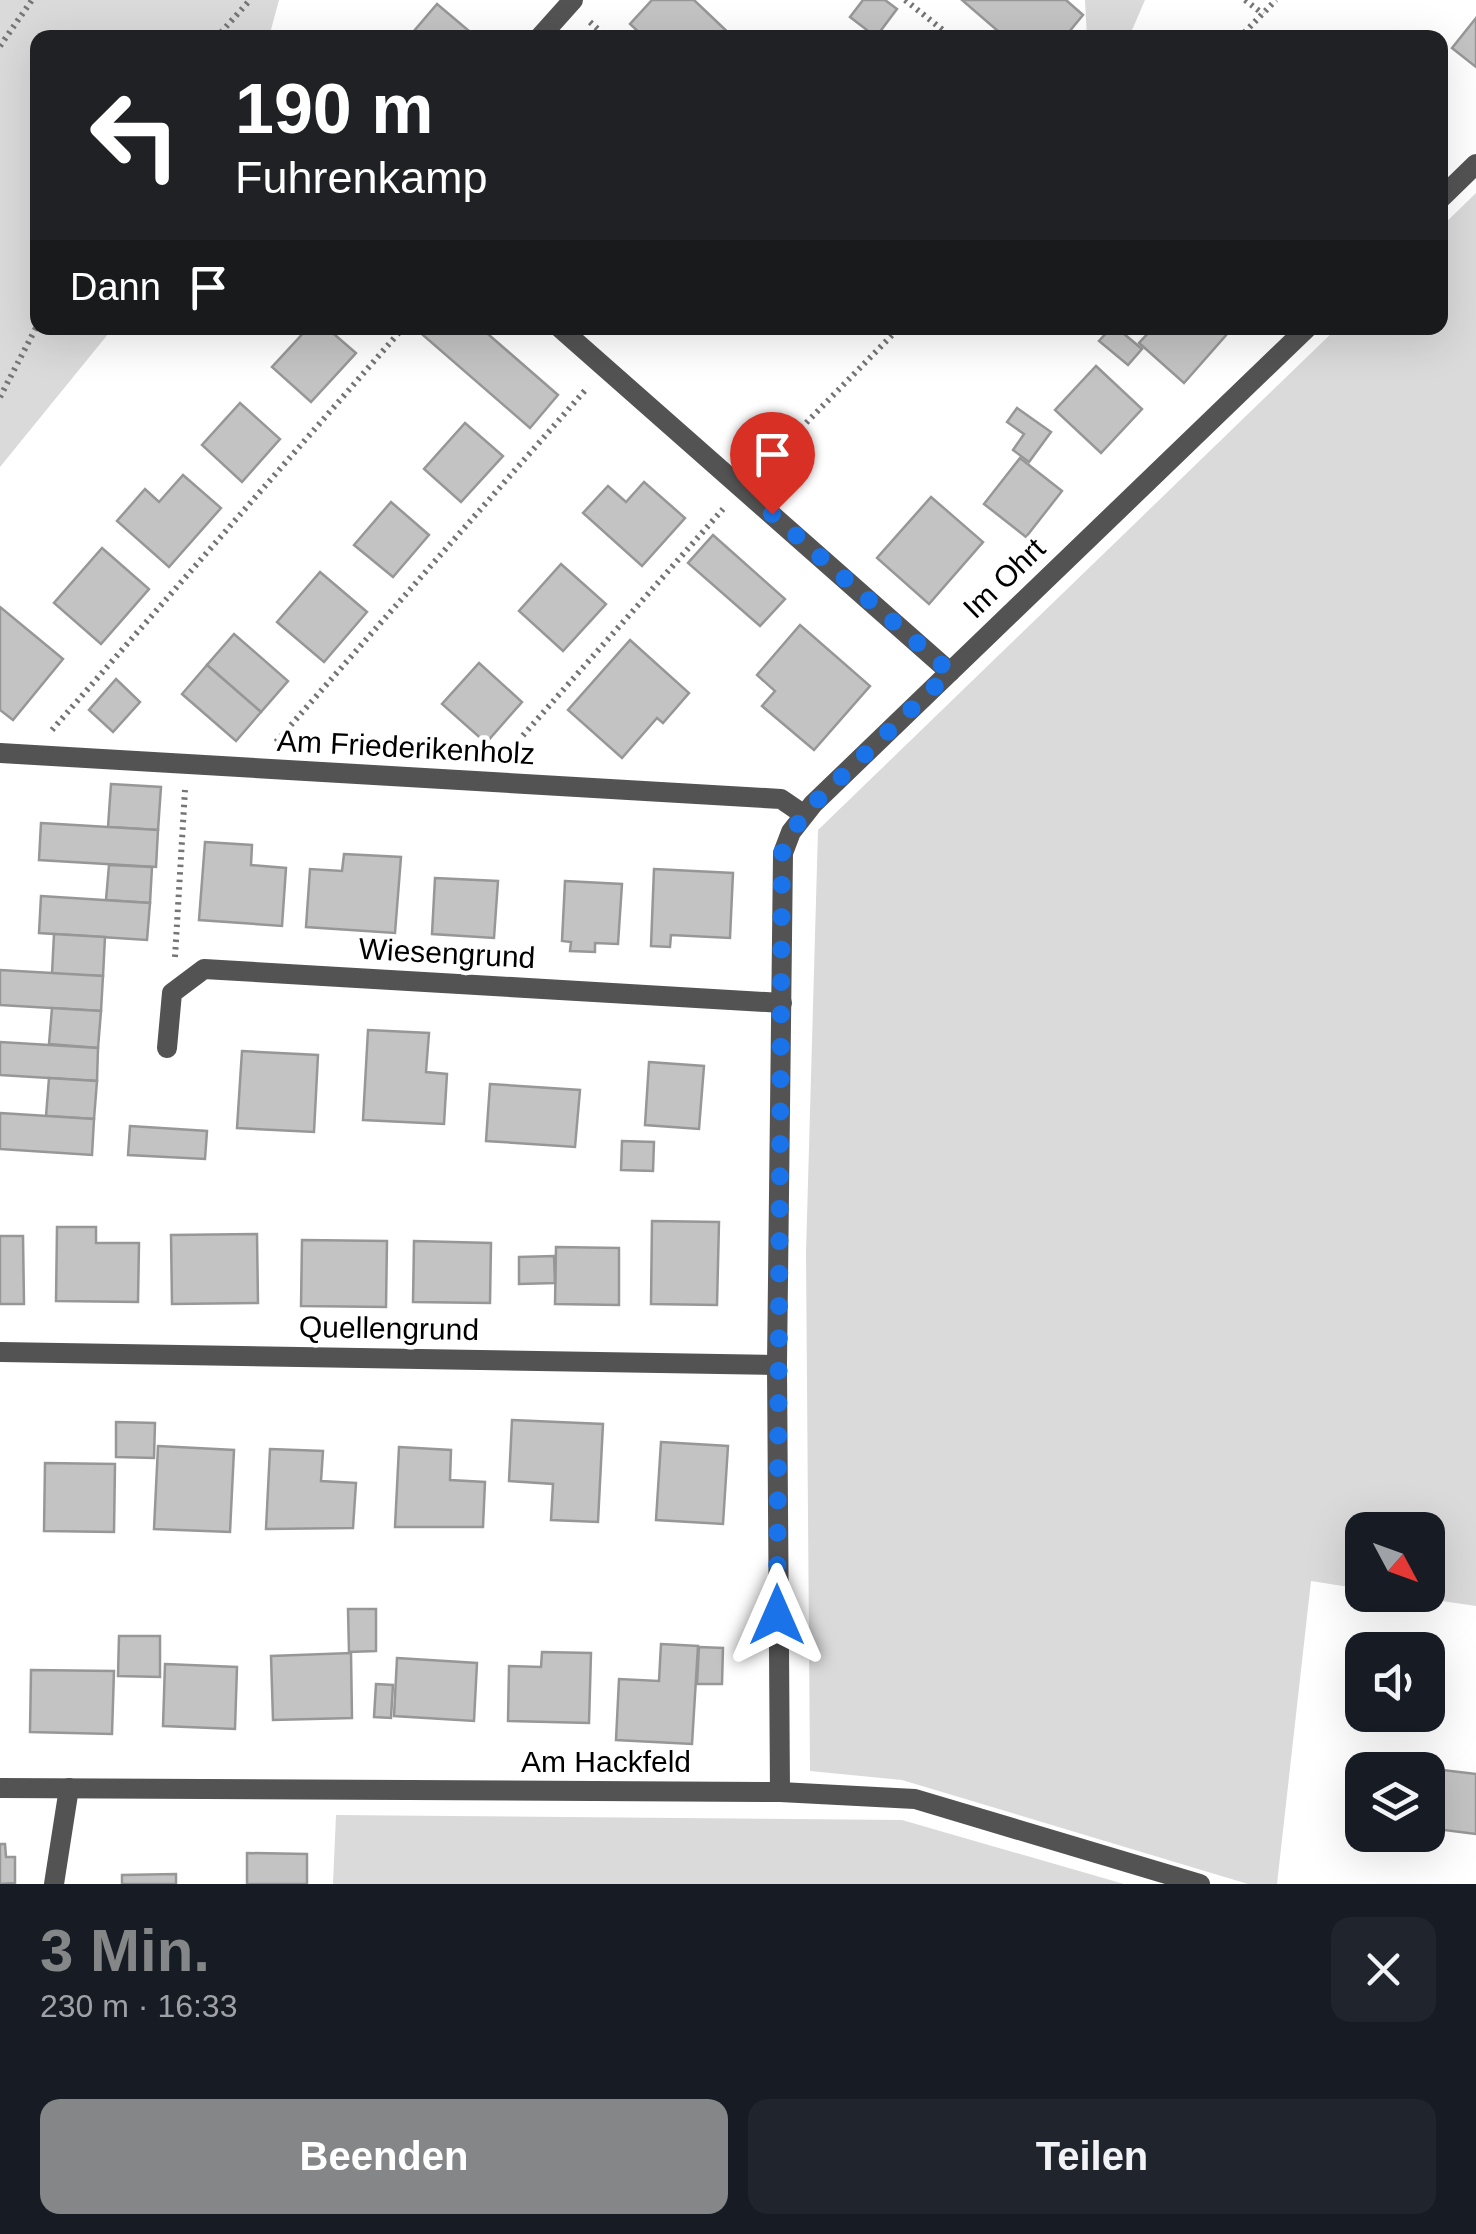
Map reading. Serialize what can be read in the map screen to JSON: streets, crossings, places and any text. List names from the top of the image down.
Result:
{
  "streets": {
    "street": [
      "Im Ohrt",
      "Am Friederikenholz",
      "Wiesengrund",
      "Quellengrund",
      "Am Hackfeld"
    ]
  },
  "crossings": [
    ["Im Ohrt", "Am Friederikenholz"],
    ["Im Ohrt", "Wiesengrund"],
    ["Im Ohrt", "Quellengrund"],
    ["Im Ohrt", "Am Hackfeld"]
  ],
  "north": "bottom right",
  "page": {
    "turn": ["190 m", "Fuhrenkamp"],
    "then": "Dann",
    "heading": ["3 Min.", "230 m · 16:33"],
    "buttons": ["Beenden", "Teilen"]
  }
}
